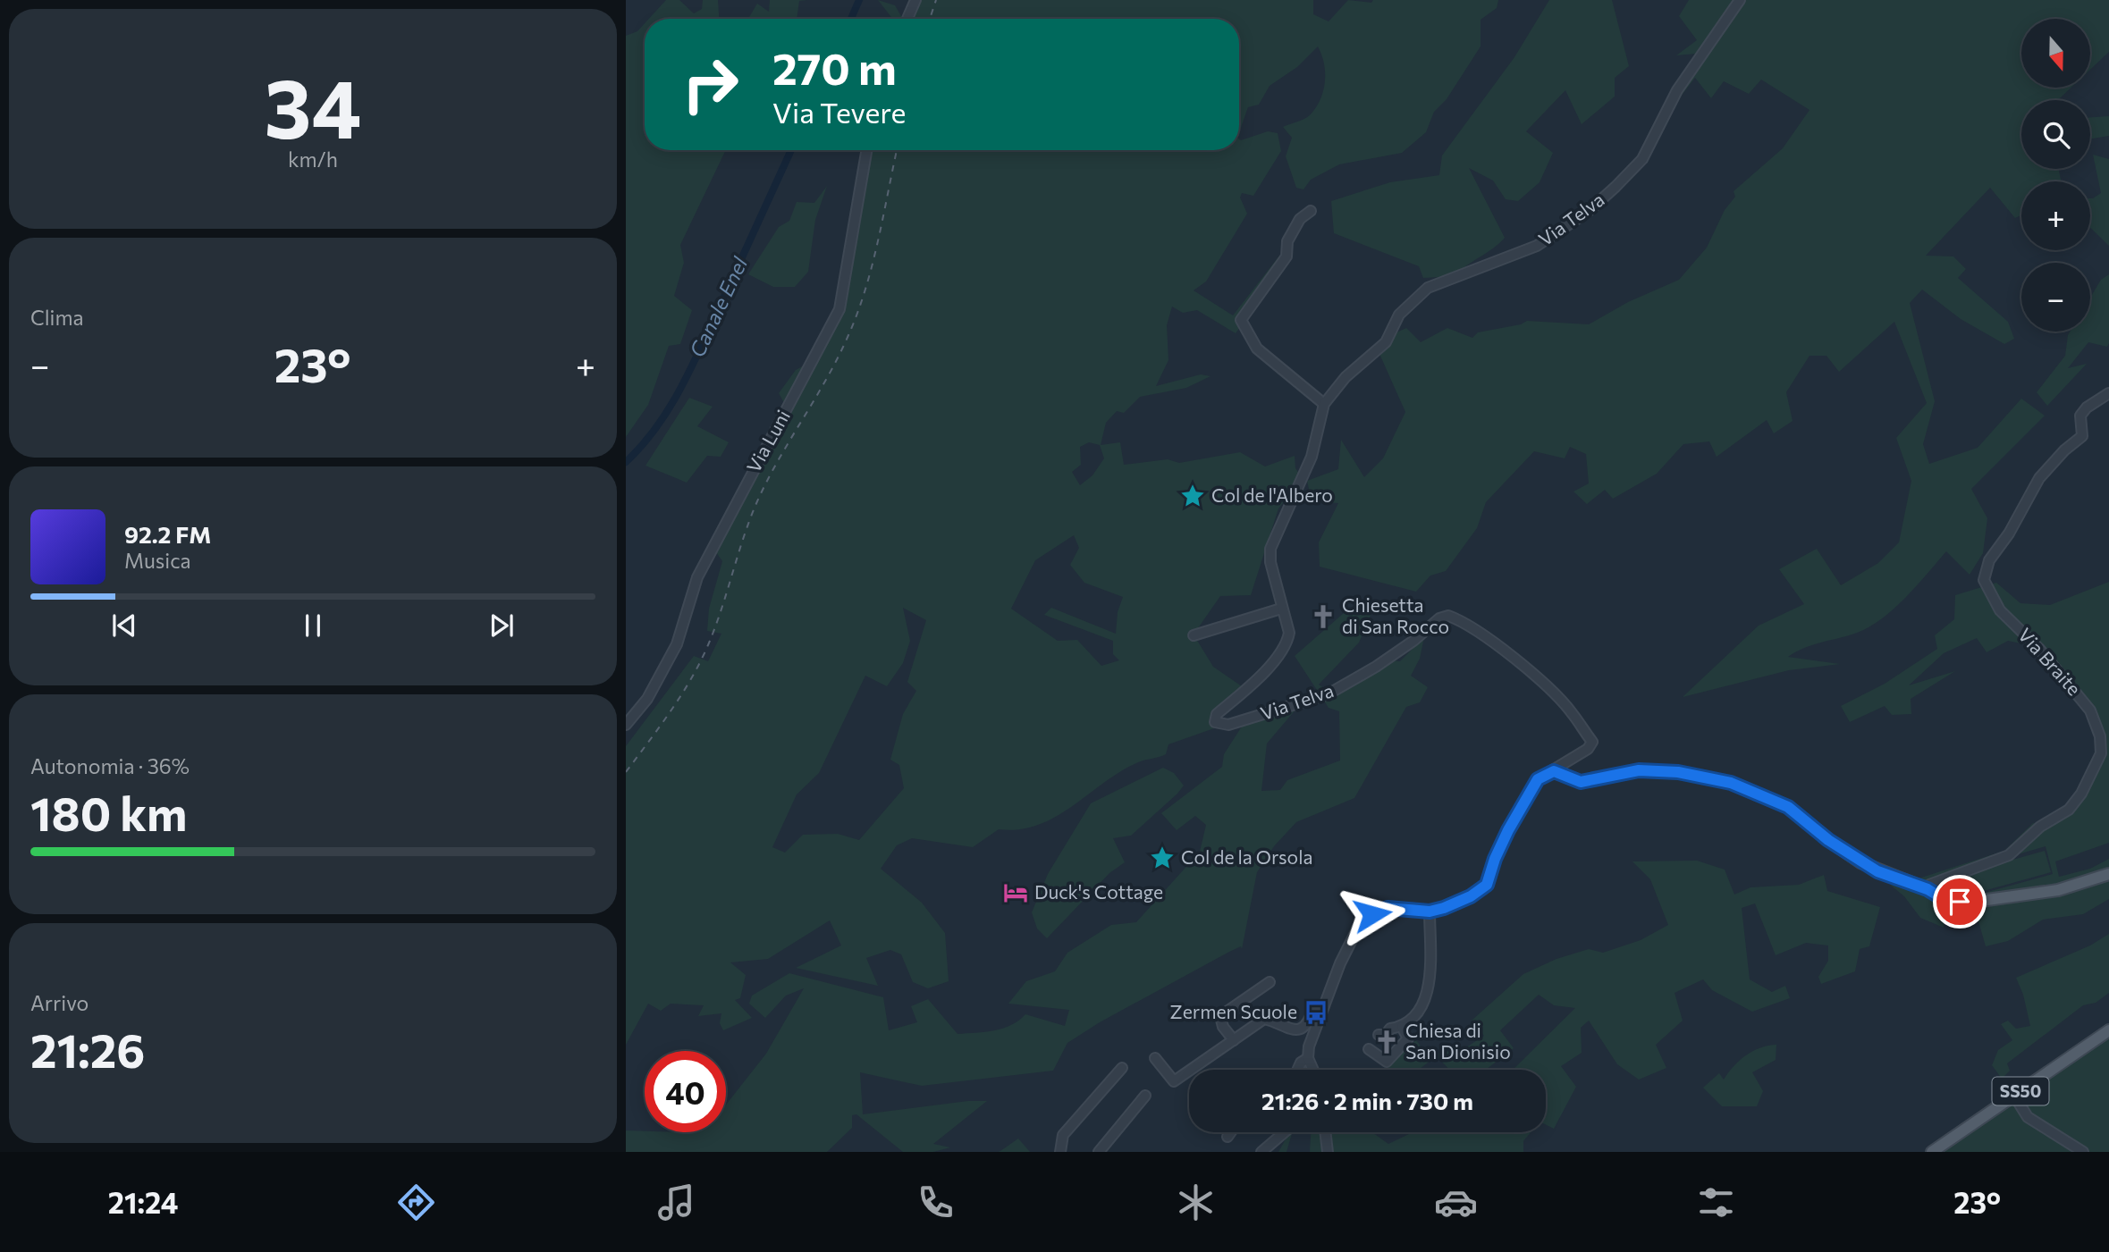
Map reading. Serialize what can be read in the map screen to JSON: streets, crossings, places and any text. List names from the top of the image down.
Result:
{
  "streets": {
    "main road": ["SS50"],
    "street": ["Via Telva", "Via Luni", "Via Braite"]
  },
  "water": ["Canale Enel"],
  "places": {
    "place": ["Col de l'Albero", "Col de la Orsola"],
    "church": ["Chiesetta di San Rocco", "Chiesa di San Dionisio"],
    "hotel": ["Duck's Cottage"],
    "bus stop": ["Zermen Scuole"]
  },
  "north": "bottom",
  "page": {
    "tile": [
      ["34", "km/h"],
      "Clima",
      ["Autonomia · 36%", "180 km"],
      ["Arrivo", "21:26"]
    ],
    "map_buttons": ["+", "−"],
    "turn": ["270 m", "Via Tevere"],
    "heat": ["−", "23°", "+"],
    "song": ["92.2 FM", "Musica"],
    "limit": "40",
    "trip": "21:26 · 2 min · 730 m",
    "tabs": ["21:24", "23°"]
  }
}
